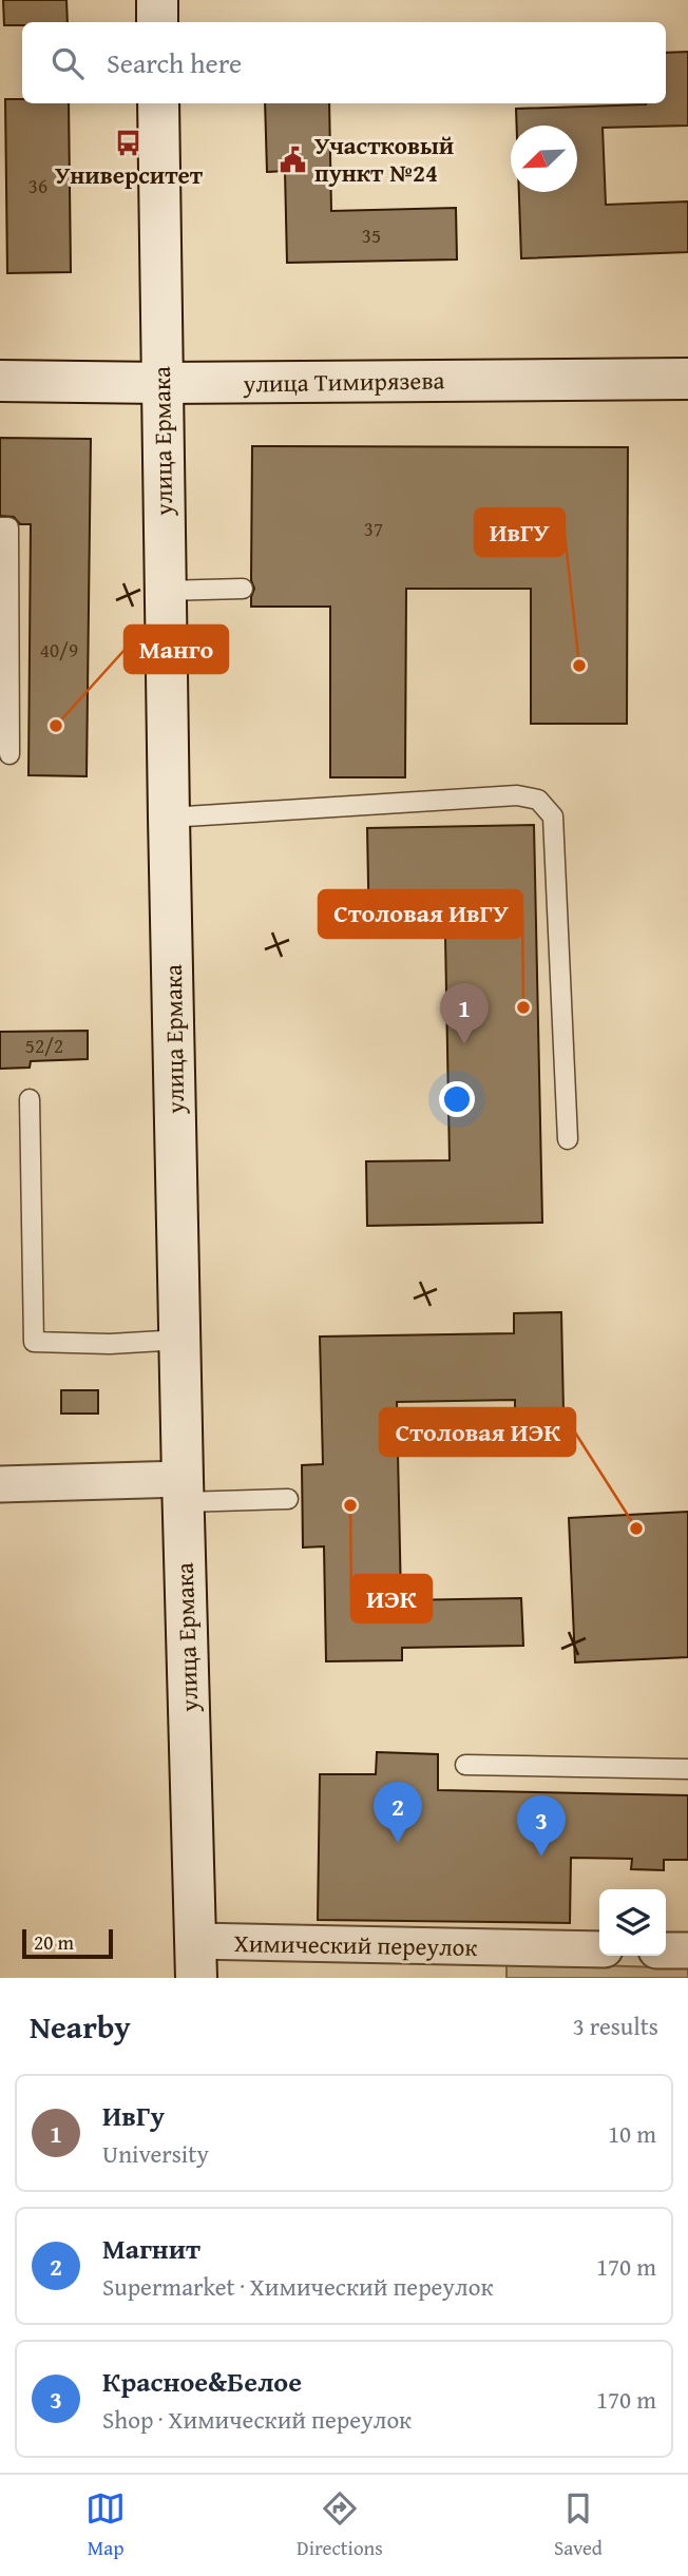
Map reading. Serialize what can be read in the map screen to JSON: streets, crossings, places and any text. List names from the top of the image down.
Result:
{
  "streets": {
    "main road": ["улица Тимирязева", "улица Ермака"],
    "street": ["Химический переулок"]
  },
  "crossings": [
    ["улица Тимирязева", "улица Ермака"],
    ["улица Ермака", "Химический переулок"]
  ],
  "places": {
    "bus stop": ["Университет"],
    "public building": ["Участковый пункт №24"],
    "other": [
      "ИвГУ",
      "Манго",
      "Столовая ИвГУ",
      "ИЭК",
      "Столовая ИЭК"
    ]
  },
  "house_numbers": [
    "36",
    "35",
    "37",
    "40/9",
    "52/2"
  ],
  "scale_bar": "20 m",
  "north": "bottom left",
  "page": {
    "search": "Search here",
    "pins": ["1", "2", "3"],
    "scale": "20 m",
    "heading": ["Nearby", "3 results"],
    "list": [
      {
        "mark": "1",
        "name": "ИвГу",
        "note": "University",
        "value": "10 m"
      },
      {
        "mark": "2",
        "name": "Магнит",
        "note": "Supermarket · Химический переулок",
        "value": "170 m"
      },
      {
        "mark": "3",
        "name": "Красное&Белое",
        "note": "Shop · Химический переулок",
        "value": "170 m"
      }
    ],
    "nav": ["Map", "Directions", "Saved"]
  }
}
